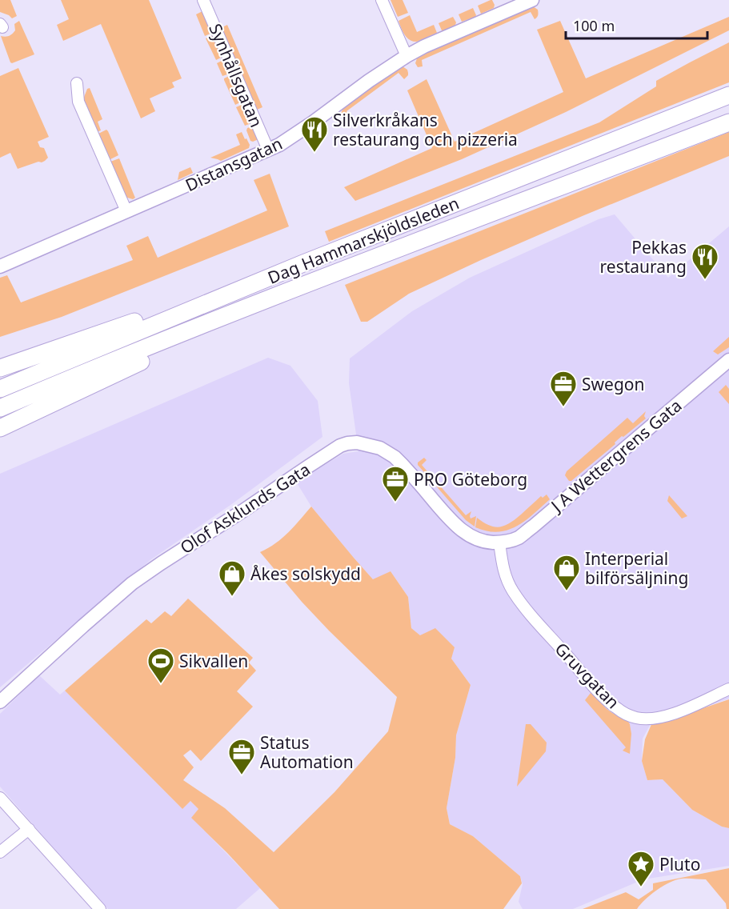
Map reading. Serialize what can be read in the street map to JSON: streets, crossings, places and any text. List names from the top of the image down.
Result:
{
  "streets": {
    "main road": ["Dag Hammarskjöldsleden"],
    "street": [
      "Synhållsgatan",
      "Distansgatan",
      "J A Wettergrens Gata",
      "Olof Asklunds Gata",
      "Gruvgatan"
    ]
  },
  "crossings": [
    ["Synhållsgatan", "Distansgatan"],
    ["J A Wettergrens Gata", "Olof Asklunds Gata"],
    ["J A Wettergrens Gata", "Gruvgatan"],
    ["Olof Asklunds Gata", "Gruvgatan"]
  ],
  "places": {
    "restaurant": ["Silverkråkans restaurang och pizzeria", "Pekkas restaurang"],
    "office": ["Swegon", "PRO Göteborg", "Status Automation"],
    "shop": ["Interperial bilförsäljning", "Åkes solskydd"],
    "sports": ["Sikvallen"],
    "place": ["Pluto"]
  },
  "scale_bar": "100 m"
}
